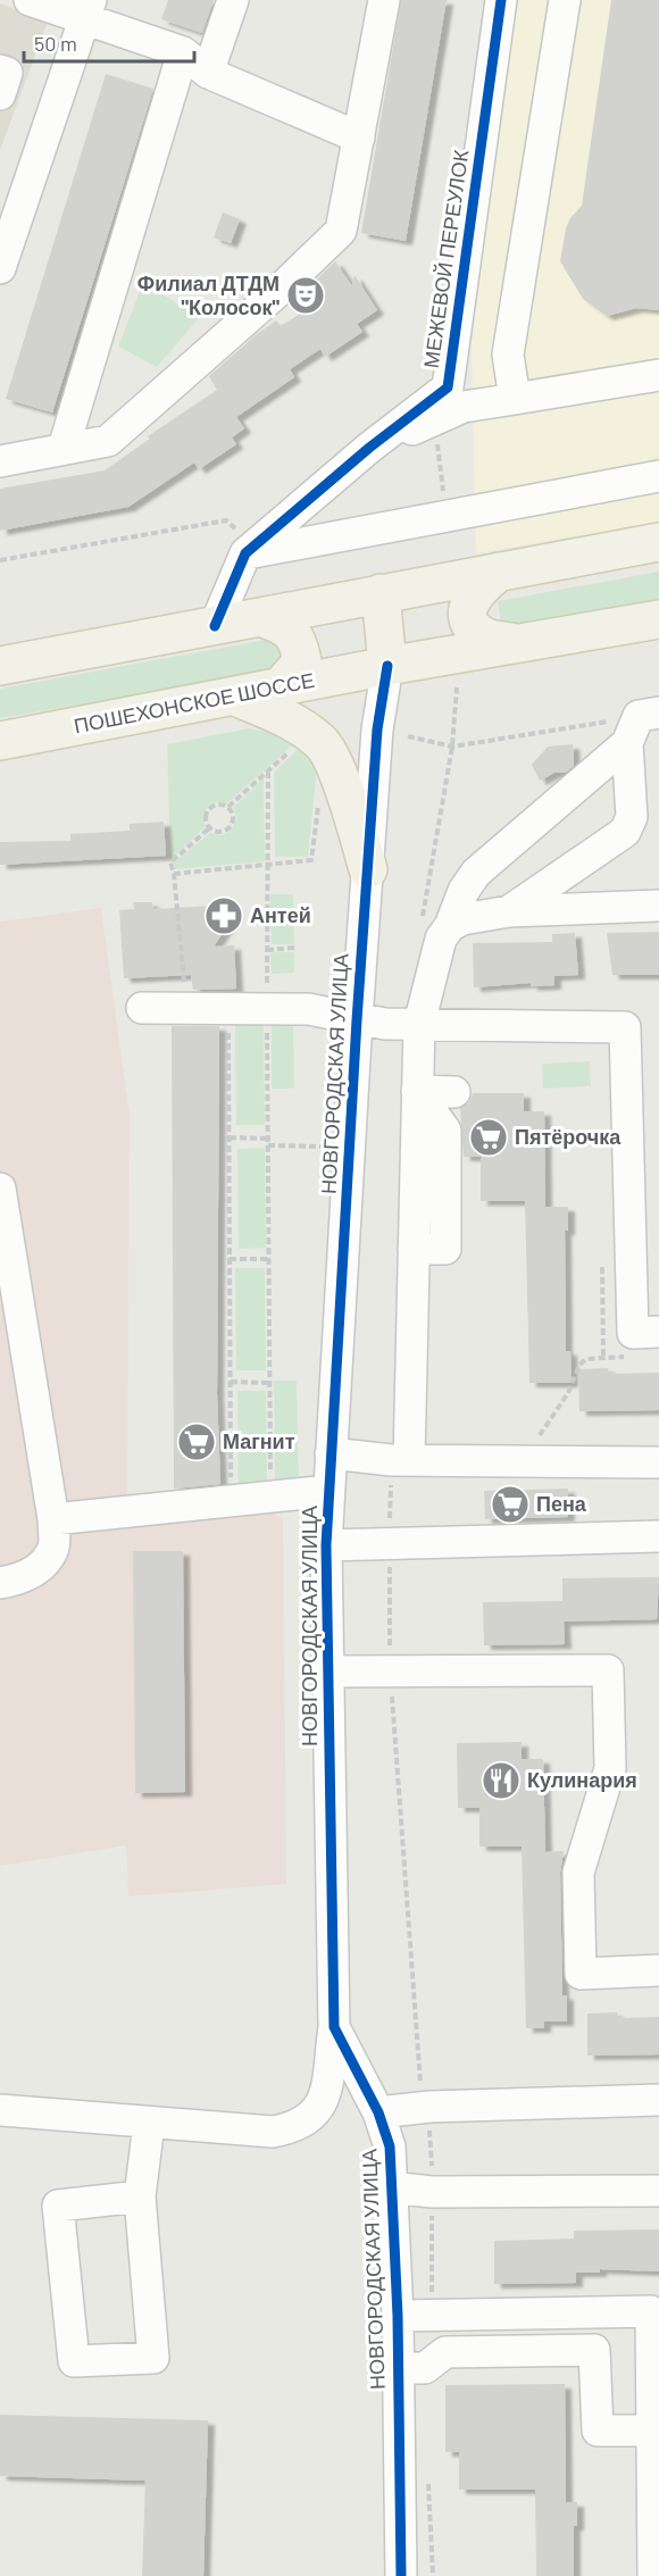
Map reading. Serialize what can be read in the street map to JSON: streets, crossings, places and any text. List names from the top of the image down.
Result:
{
  "streets": {
    "main road": ["ПОШЕХОНСКОЕ ШОССЕ"],
    "street": ["МЕЖЕВОЙ ПЕРЕУЛОК", "НОВГОРОДСКАЯ УЛИЦА"]
  },
  "crossings": [
    ["ПОШЕХОНСКОЕ ШОССЕ", "НОВГОРОДСКАЯ УЛИЦА"]
  ],
  "places": {
    "theatre": ["Филиал ДТДМ \"Колосок\""],
    "pharmacy": ["Антей"],
    "supermarket": ["Пятёрочка", "Магнит", "Пена"],
    "restaurant": ["Кулинария"]
  },
  "scale_bar": "50 m"
}
